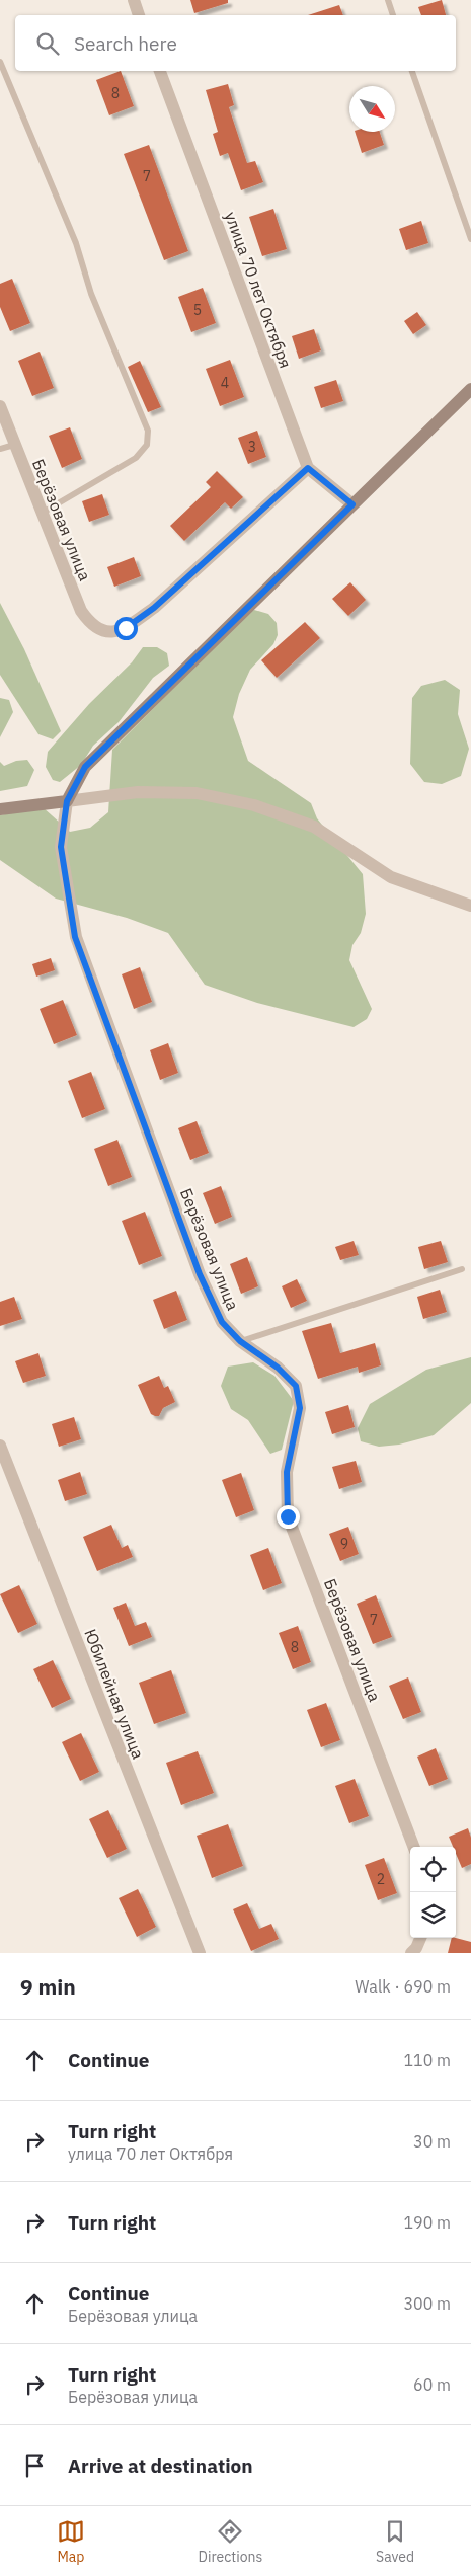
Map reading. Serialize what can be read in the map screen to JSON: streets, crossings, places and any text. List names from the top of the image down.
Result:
{
  "streets": {
    "street": ["улица 70 лет Октября", "Берёзовая улица", "Юбилейная улица"]
  },
  "crossings": [
    ["улица 70 лет Октября", "Берёзовая улица"]
  ],
  "house_numbers": [
    "8",
    "7",
    "5",
    "4",
    "3",
    "9",
    "7",
    "8",
    "2"
  ],
  "north": "bottom right",
  "page": {
    "search": "Search here",
    "heading": ["9 min", "Walk · 690 m"],
    "list": [
      ["Continue", "110 m"],
      ["Turn right", "улица 70 лет Октября", "30 m"],
      ["Turn right", "190 m"],
      ["Continue", "Берёзовая улица", "300 m"],
      ["Turn right", "Берёзовая улица", "60 m"],
      "Arrive at destination"
    ],
    "nav": ["Map", "Directions", "Saved"]
  }
}
